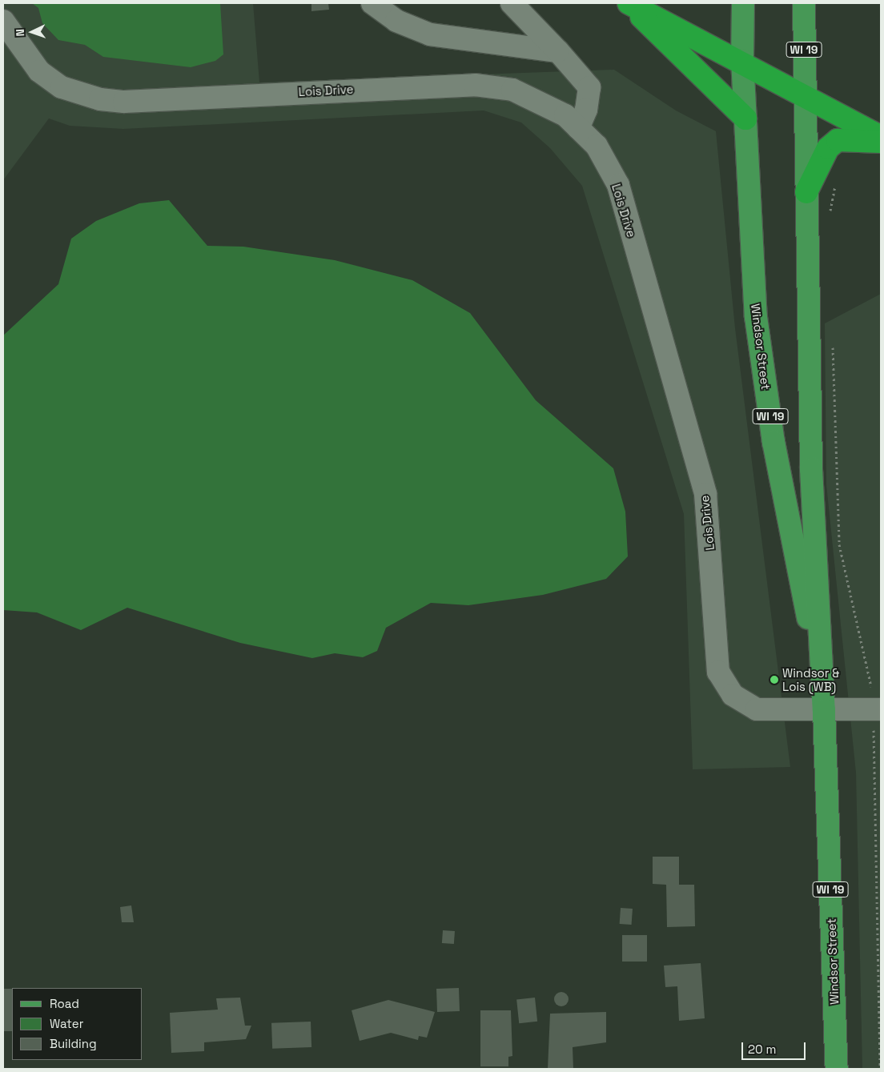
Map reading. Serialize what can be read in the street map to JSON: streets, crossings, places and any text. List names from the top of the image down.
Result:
{
  "streets": {
    "main road": ["WI 19", "Windsor Street"],
    "street": ["Lois Drive"]
  },
  "crossings": [
    ["Lois Drive", "Windsor Street"]
  ],
  "places": ["Windsor & Lois (WB)"],
  "legend": ["Road", "Water", "Building"],
  "scale_bar": "20 m",
  "north": "left"
}
